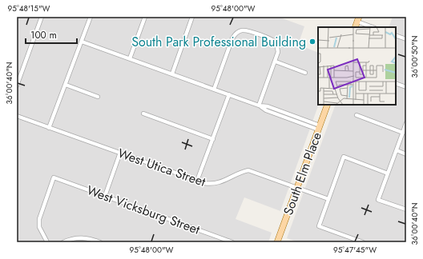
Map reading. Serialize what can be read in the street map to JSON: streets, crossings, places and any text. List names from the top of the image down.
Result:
{
  "streets": {
    "main road": ["South Elm Place"],
    "street": ["West Utica Street", "West Vicksburg Street"]
  },
  "crossings": [
    ["West Utica Street", "South Elm Place"]
  ],
  "places": ["South Park Professional Building"],
  "scale_bar": "100 m",
  "coordinates": [
    "95°48'15\"W",
    "95°48'00\"W",
    "36°00'50\"N",
    "36°00'40\"N",
    "95°47'45\"W"
  ]
}
